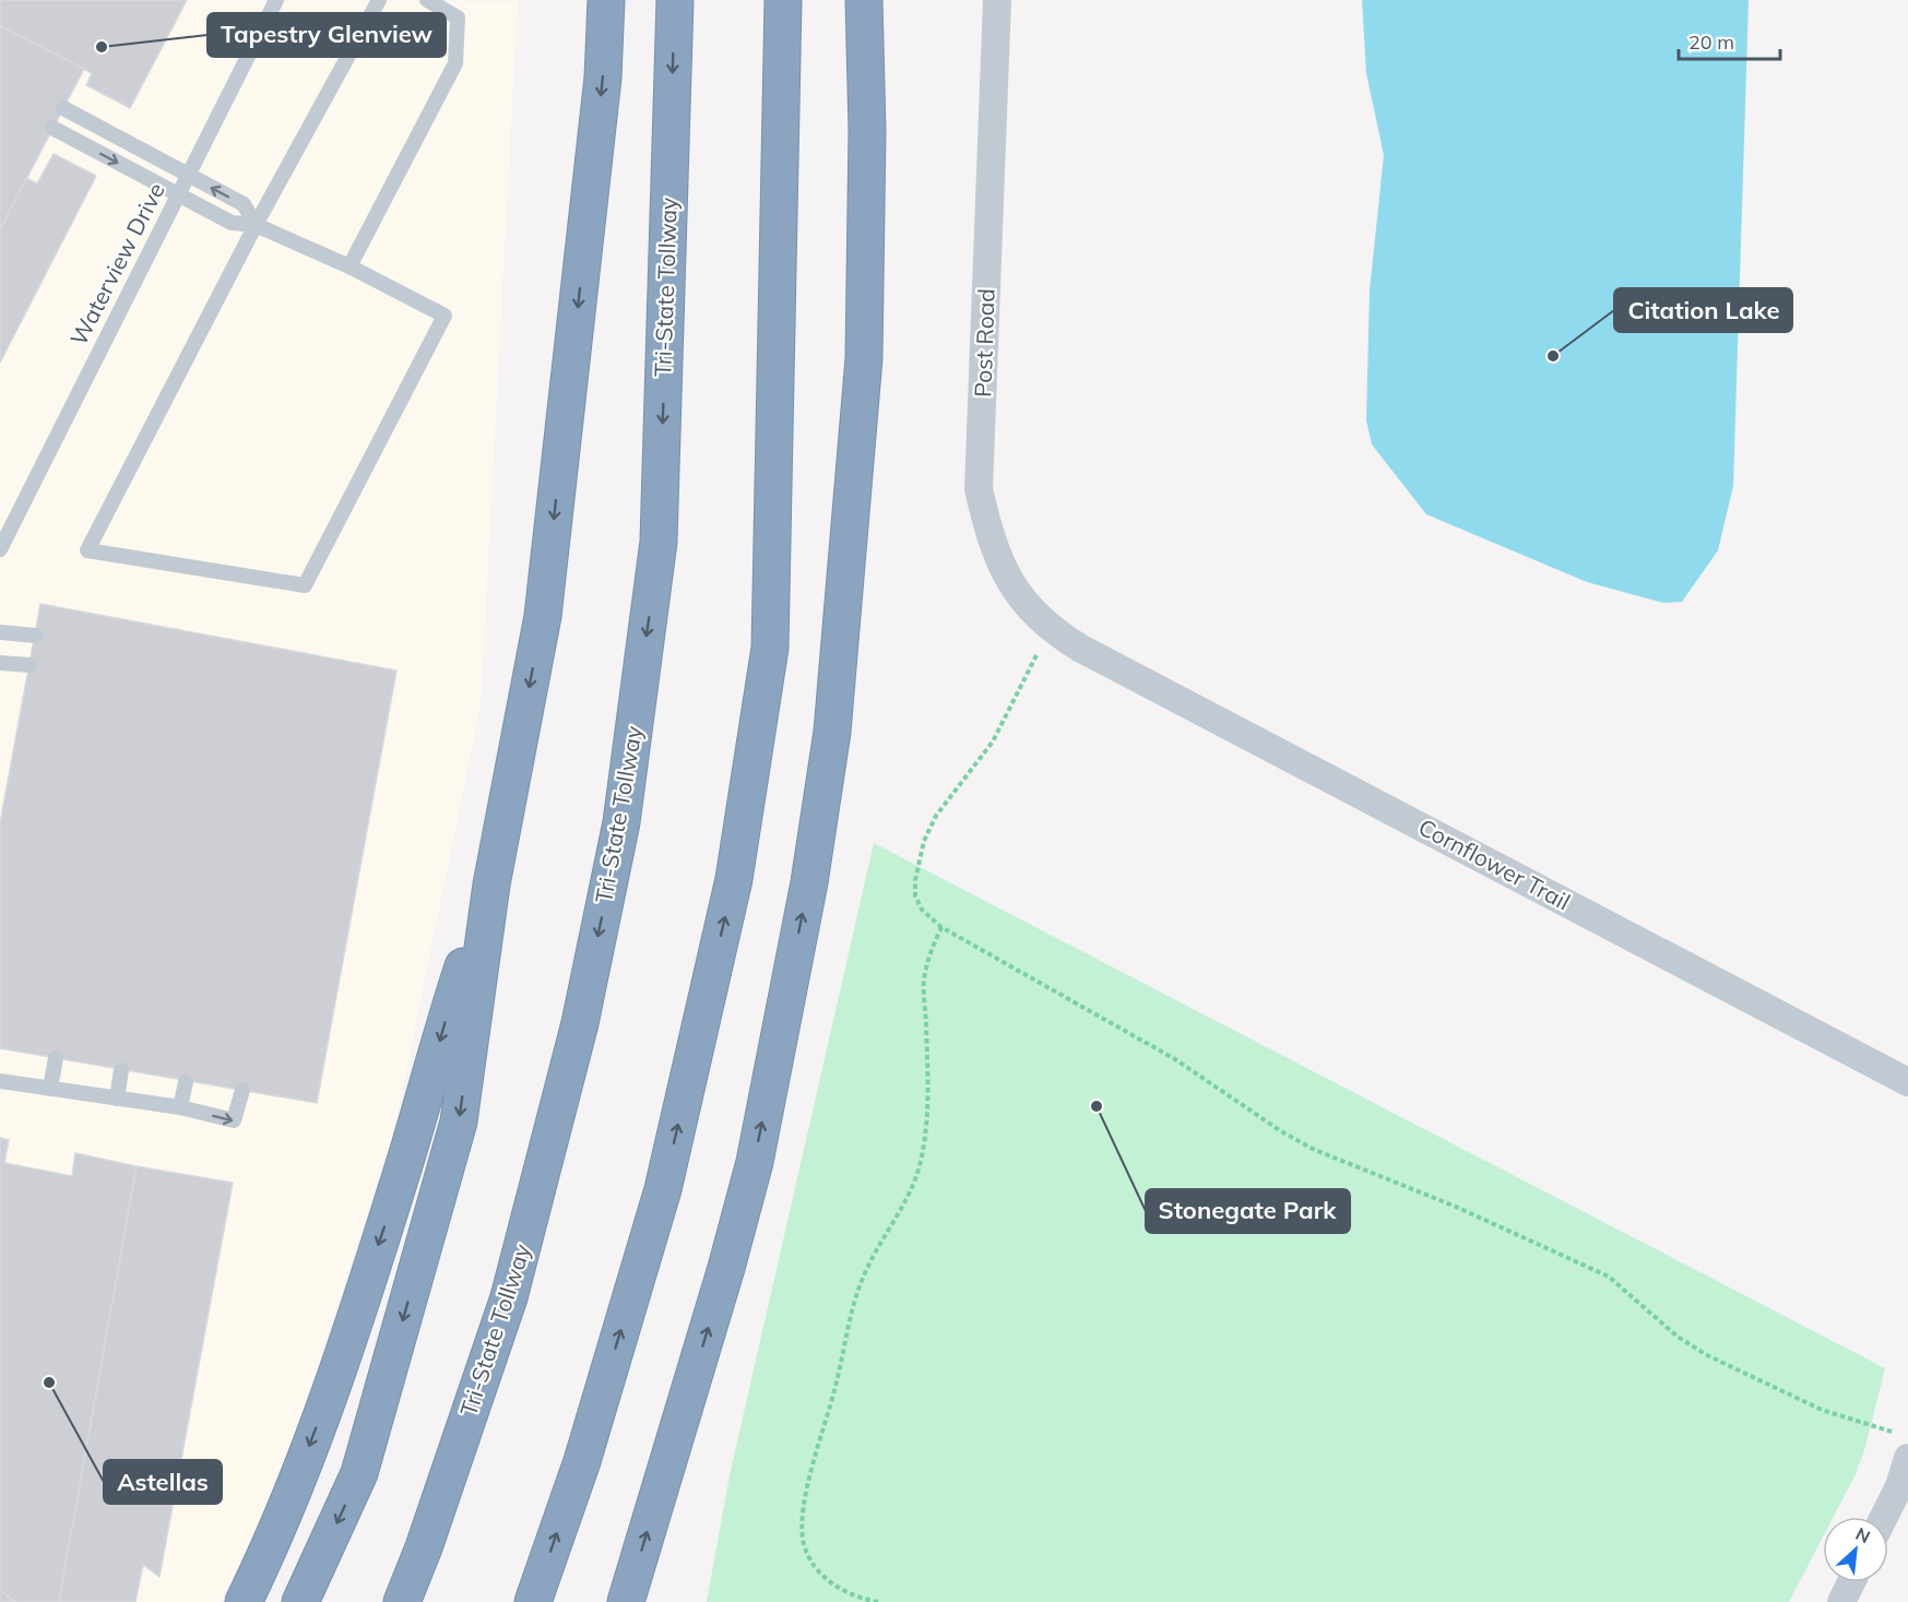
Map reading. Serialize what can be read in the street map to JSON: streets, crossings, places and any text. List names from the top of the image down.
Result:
{
  "streets": {
    "highway": ["Tri-State Tollway"],
    "street": ["Post Road", "Cornflower Trail"],
    "lane": ["Waterview Drive"]
  },
  "crossings": [
    ["Post Road", "Cornflower Trail"]
  ],
  "places": [
    "Tapestry Glenview",
    "Citation Lake",
    "Stonegate Park",
    "Astellas"
  ],
  "scale_bar": "20 m",
  "north": "top right"
}
